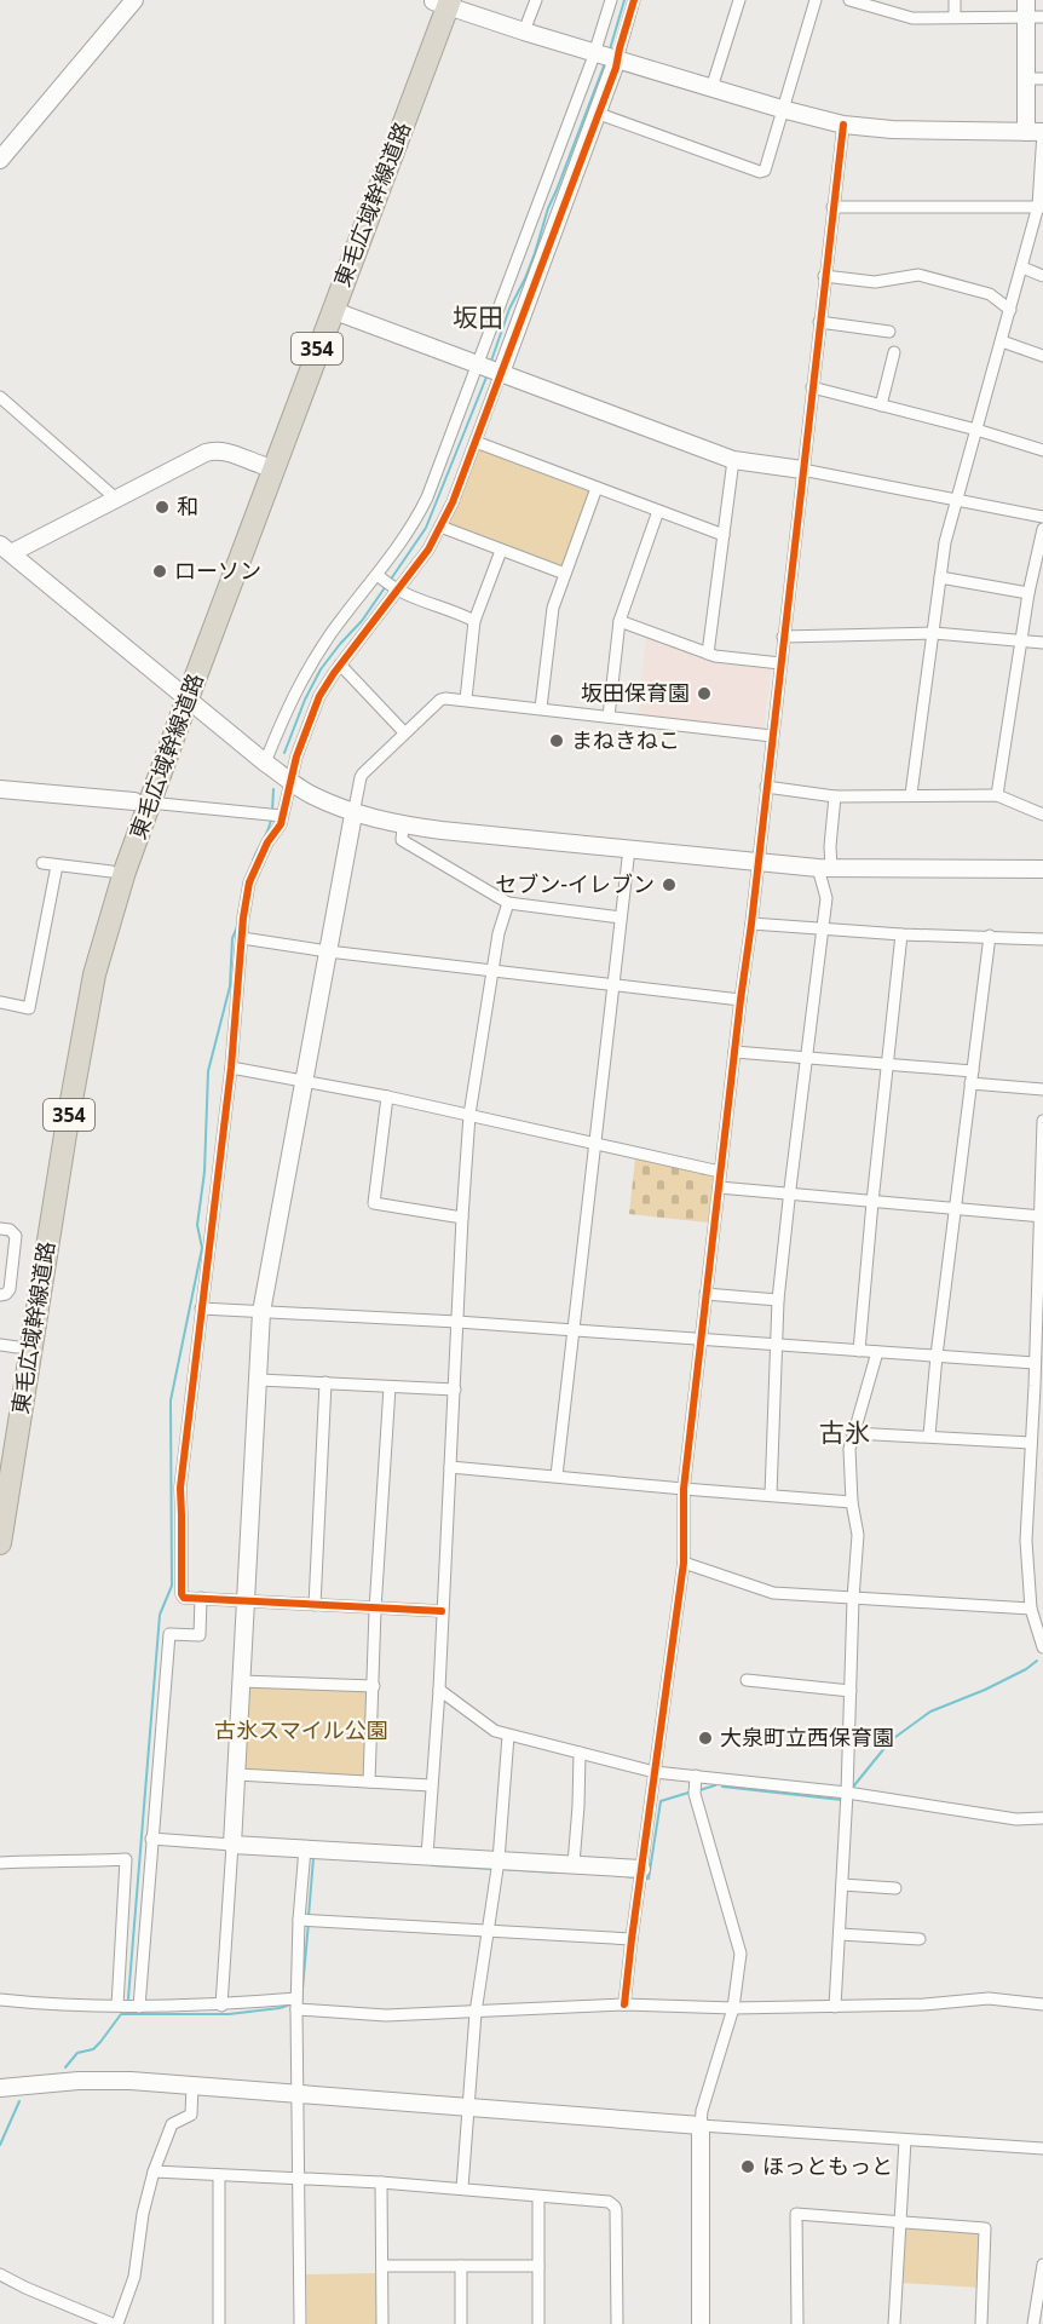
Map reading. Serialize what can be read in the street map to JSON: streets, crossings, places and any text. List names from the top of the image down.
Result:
{
  "streets": {
    "highway": ["東毛広域幹線道路", "354"]
  },
  "districts": ["坂田", "古氷"],
  "parks": ["古氷スマイル公園"],
  "places": [
    "和",
    "ローソン",
    "坂田保育園",
    "まねきねこ",
    "セブン-イレブン",
    "大泉町立西保育園",
    "ほっともっと"
  ]
}
